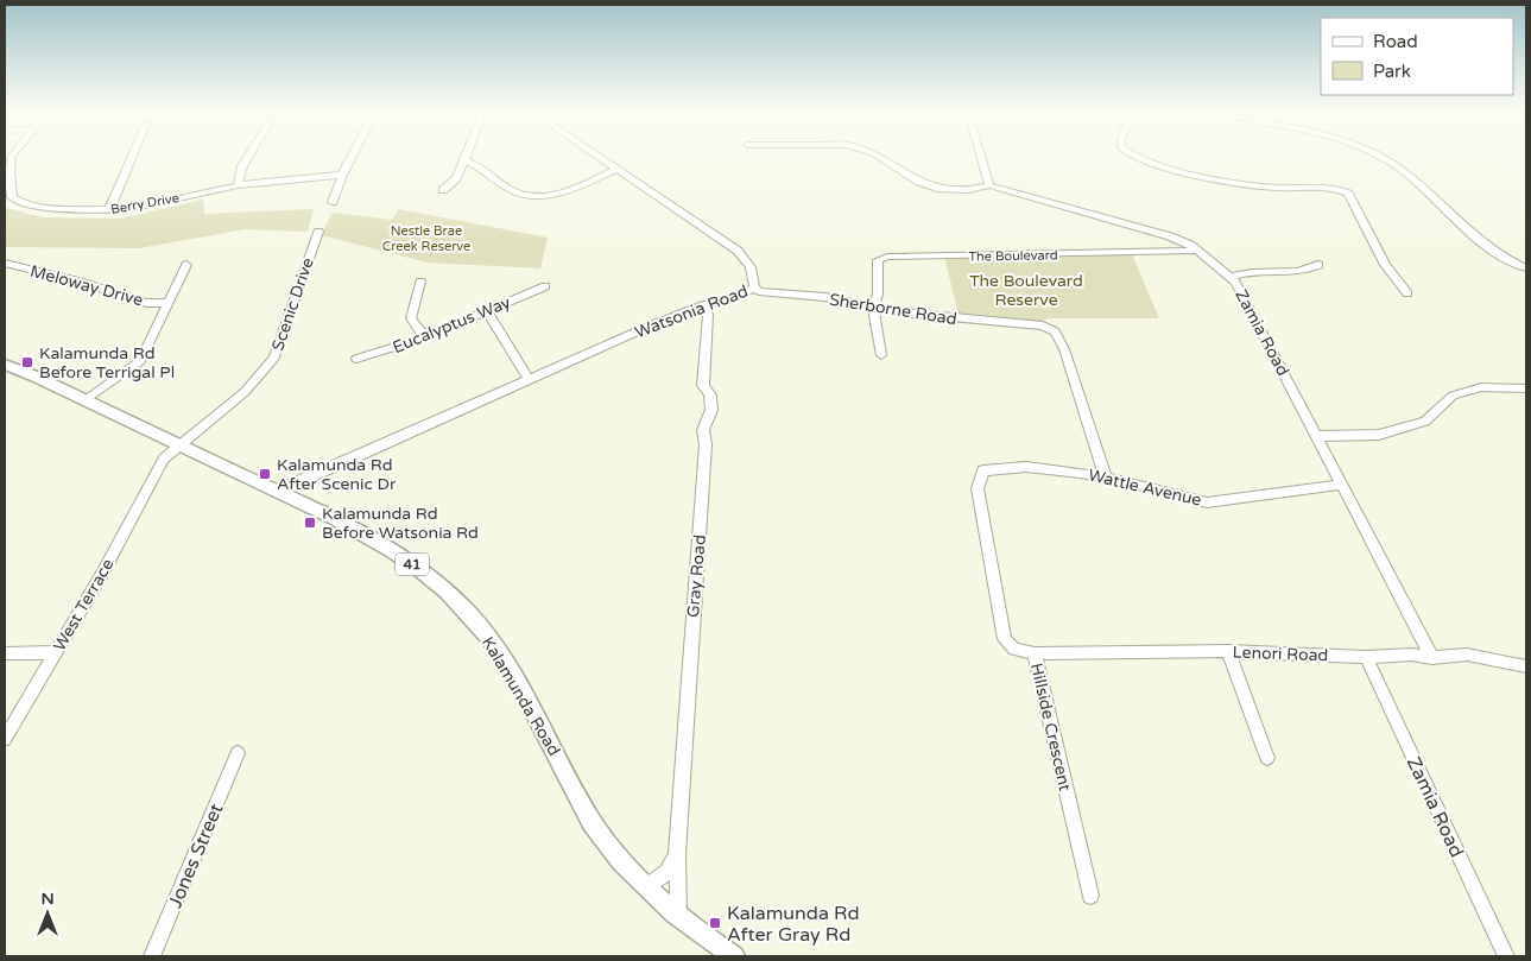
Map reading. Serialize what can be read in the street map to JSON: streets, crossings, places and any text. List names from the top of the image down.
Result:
{
  "streets": {
    "main road": ["41", "Kalamunda Road"],
    "street": [
      "Berry Drive",
      "The Boulevard",
      "Meloway Drive",
      "Scenic Drive",
      "Sherborne Road",
      "Watsonia Road",
      "Eucalyptus Way",
      "Zamia Road",
      "Wattle Avenue",
      "Gray Road",
      "West Terrace",
      "Lenori Road",
      "Hillside Crescent",
      "Jones Street"
    ]
  },
  "crossings": [
    ["The Boulevard", "Sherborne Road"],
    ["The Boulevard", "Zamia Road"],
    ["Scenic Drive", "West Terrace"],
    ["Scenic Drive", "Kalamunda Road"],
    ["Sherborne Road", "Watsonia Road"],
    ["Sherborne Road", "Wattle Avenue"],
    ["Watsonia Road", "Gray Road"],
    ["Watsonia Road", "Kalamunda Road"],
    ["Zamia Road", "Wattle Avenue"],
    ["Zamia Road", "Lenori Road"],
    ["Wattle Avenue", "Hillside Crescent"],
    ["Gray Road", "Kalamunda Road"],
    ["West Terrace", "Kalamunda Road"],
    ["Lenori Road", "Hillside Crescent"]
  ],
  "parks": ["Nestle Brae Creek Reserve", "The Boulevard Reserve"],
  "places": {
    "transit": [
      "Kalamunda Rd Before Terrigal Pl",
      "Kalamunda Rd After Scenic Dr",
      "Kalamunda Rd Before Watsonia Rd",
      "Kalamunda Rd After Gray Rd"
    ]
  },
  "legend": ["Road", "Park"],
  "north": "top"
}
